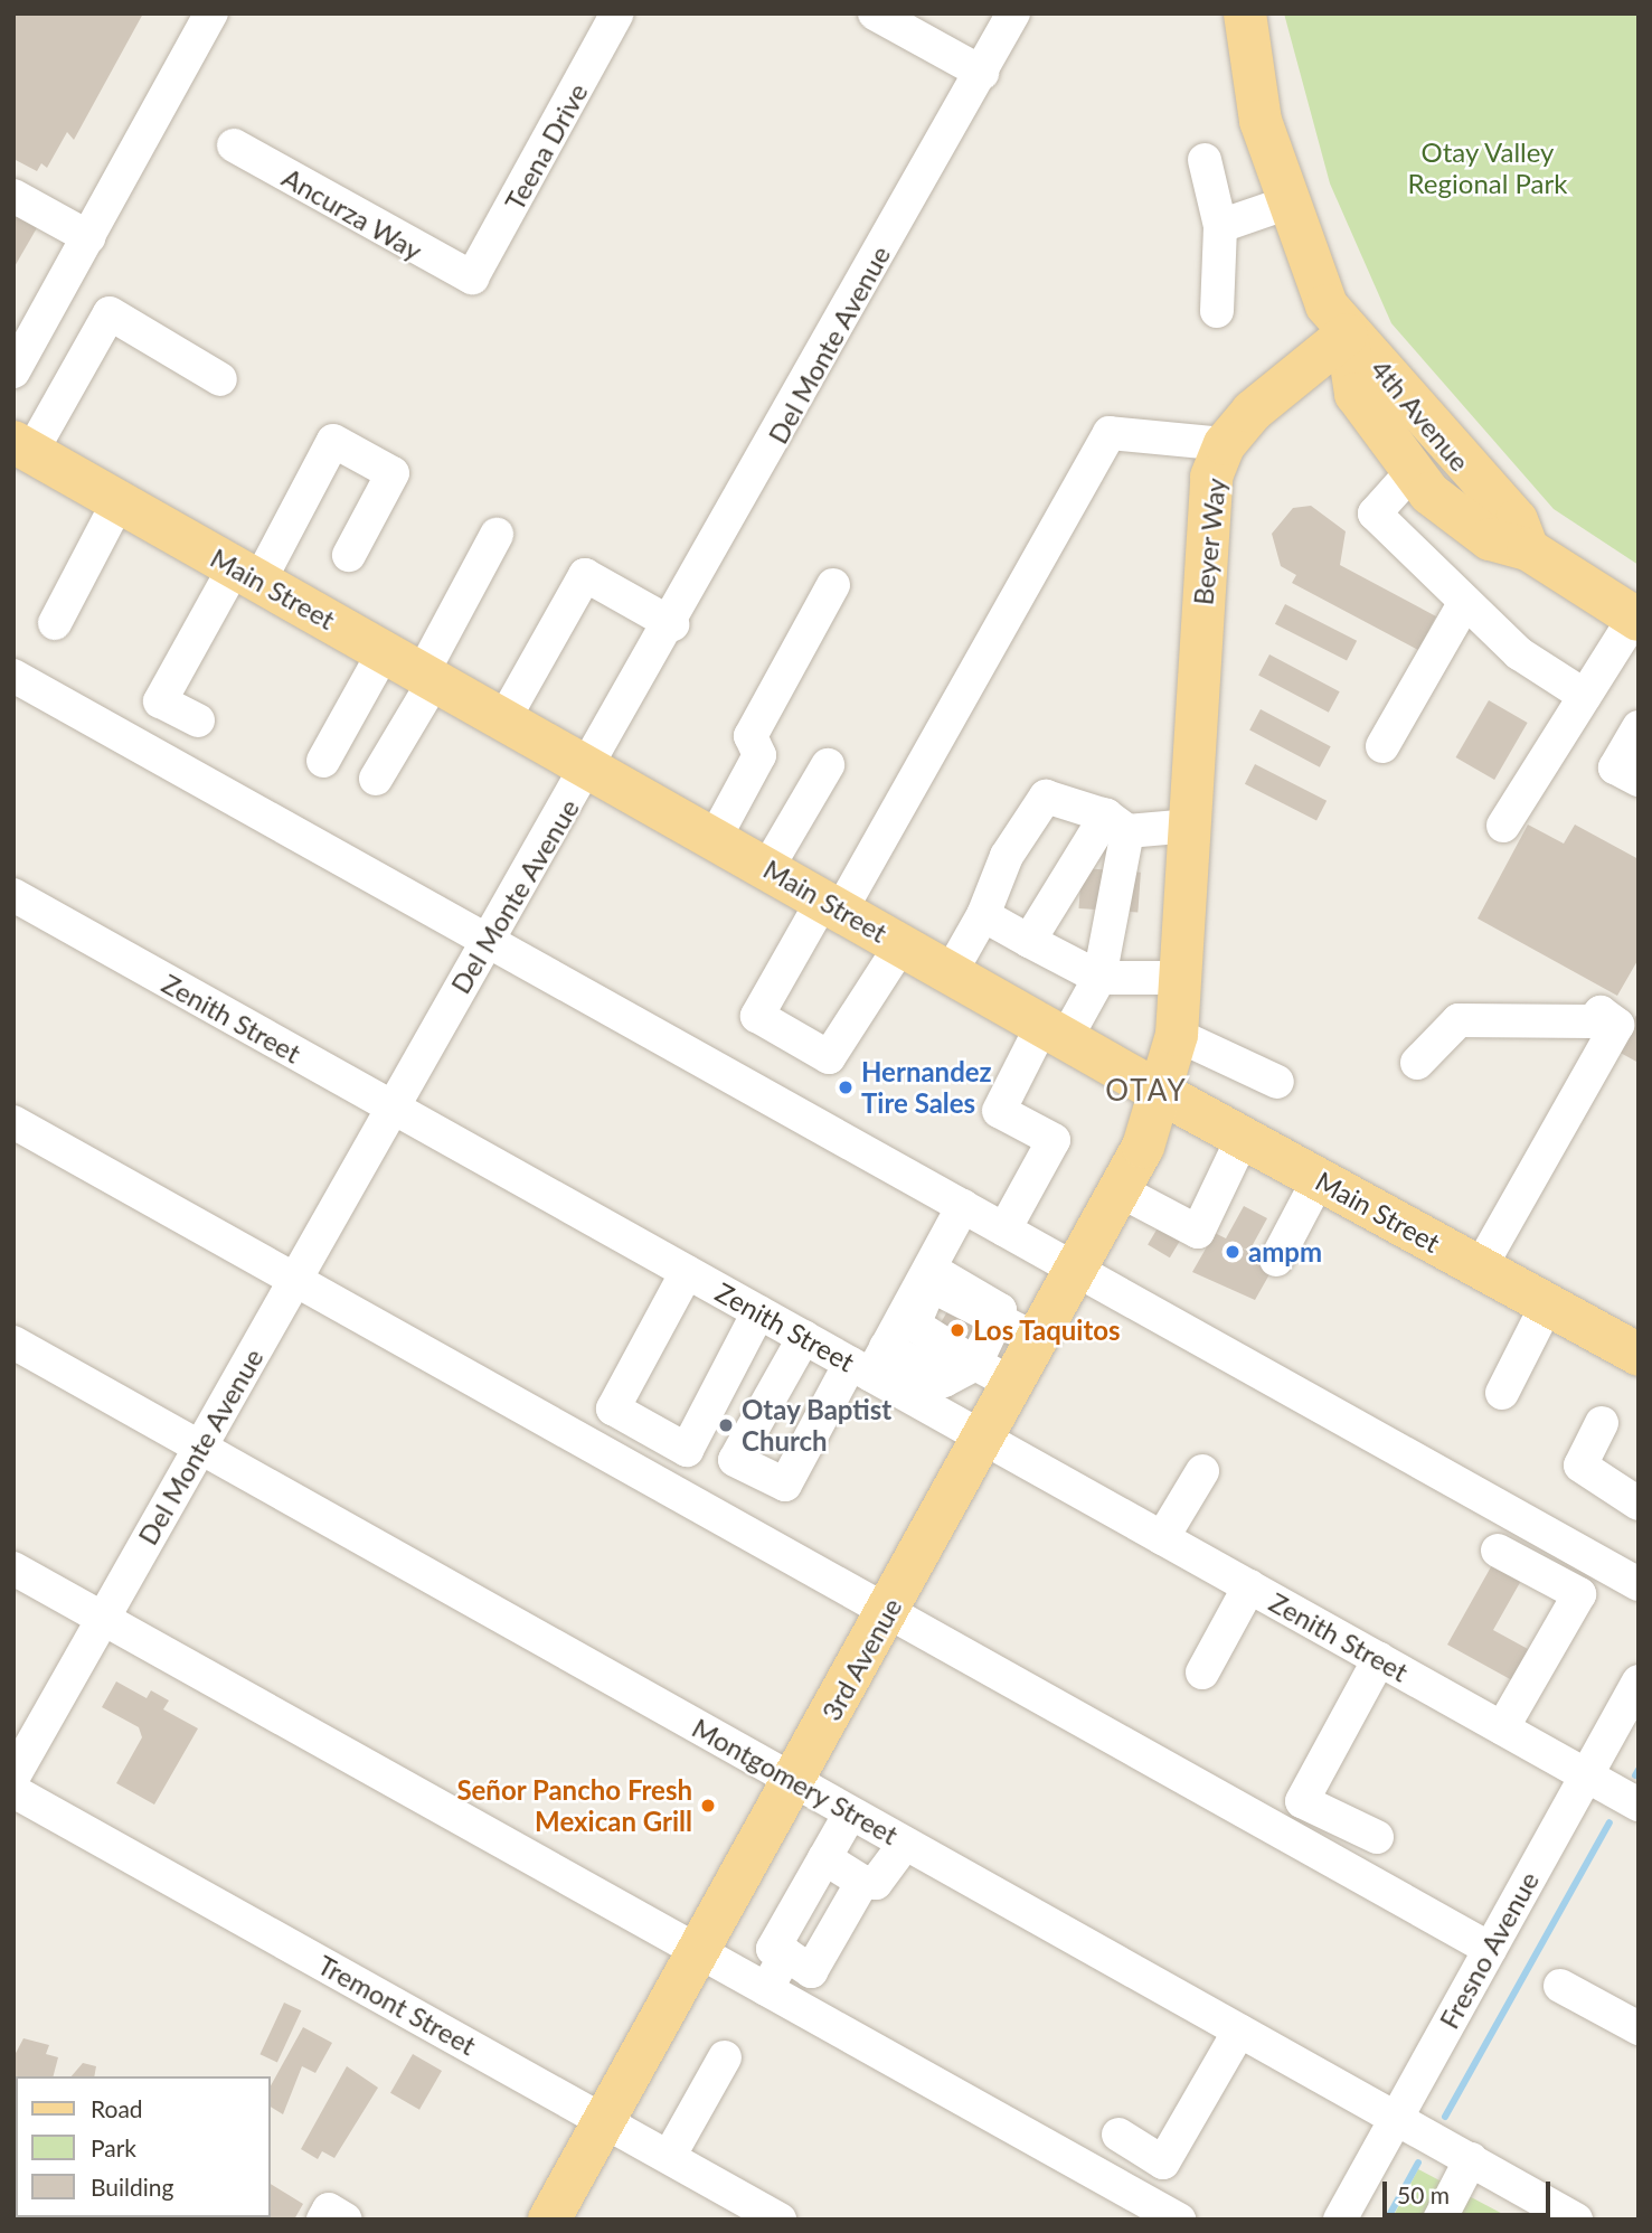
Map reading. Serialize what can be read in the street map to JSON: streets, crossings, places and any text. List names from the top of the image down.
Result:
{
  "streets": {
    "main road": [
      "4th Avenue",
      "Beyer Way",
      "Main Street",
      "3rd Avenue"
    ],
    "street": [
      "Teena Drive",
      "Ancurza Way",
      "Del Monte Avenue",
      "Zenith Street",
      "Montgomery Street",
      "Fresno Avenue",
      "Tremont Street"
    ]
  },
  "crossings": [
    ["Teena Drive", "Ancurza Way"],
    ["Del Monte Avenue", "Main Street"],
    ["Del Monte Avenue", "Zenith Street"],
    ["Del Monte Avenue", "Montgomery Street"],
    ["4th Avenue", "Beyer Way"],
    ["Beyer Way", "Main Street"],
    ["Beyer Way", "3rd Avenue"],
    ["Main Street", "3rd Avenue"],
    ["Zenith Street", "3rd Avenue"],
    ["Zenith Street", "Fresno Avenue"],
    ["3rd Avenue", "Montgomery Street"],
    ["3rd Avenue", "Tremont Street"],
    ["Montgomery Street", "Fresno Avenue"]
  ],
  "districts": ["OTAY"],
  "parks": ["Otay Valley Regional Park"],
  "places": [
    "Hernandez Tire Sales",
    "ampm",
    "Los Taquitos",
    "Otay Baptist Church",
    "Señor Pancho Fresh Mexican Grill"
  ],
  "legend": ["Road", "Park", "Building"],
  "scale_bar": "50 m"
}
